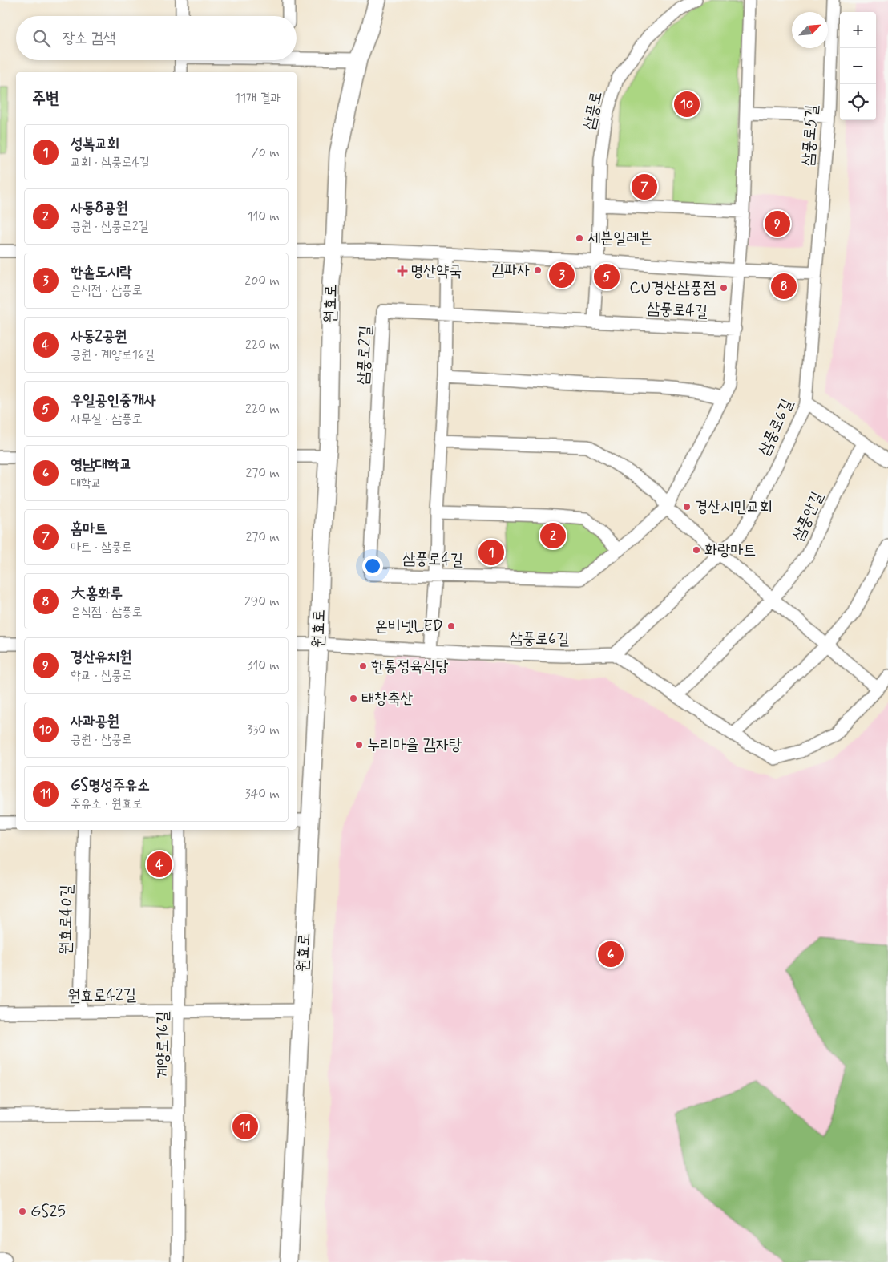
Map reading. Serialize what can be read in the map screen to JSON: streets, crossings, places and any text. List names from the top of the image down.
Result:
{
  "streets": {
    "main road": ["원효로"],
    "street": [
      "삼풍로",
      "삼풍로5길",
      "삼풍로4길",
      "삼풍로2길",
      "삼풍로6길",
      "삼풍안길",
      "원효로40길",
      "원효로42길",
      "계양로16길"
    ]
  },
  "crossings": [
    ["삼풍로", "삼풍로4길"],
    ["삼풍로", "삼풍로2길"],
    ["삼풍로5길", "삼풍로6길"],
    ["원효로", "삼풍로6길"],
    ["원효로", "원효로42길"],
    ["삼풍로4길", "삼풍로2길"],
    ["원효로40길", "원효로42길"],
    ["원효로42길", "계양로16길"]
  ],
  "places": {
    "other": [
      "세븐일레븐",
      "김파사",
      "CU경산삼풍점",
      "경산시민교회",
      "화랑마트",
      "온비넷LED",
      "한통정육식당",
      "태창축산",
      "누리마을 감자탕",
      "GS25"
    ],
    "health": ["명산약국"]
  },
  "north": "top right",
  "page": {
    "map_buttons": ["+", "−"],
    "search": "장소 검색",
    "heading": ["주변", "11개 결과"],
    "pins": [
      "10",
      "7",
      "9",
      "3",
      "5",
      "8",
      "2",
      "1",
      "4",
      "6",
      "11"
    ],
    "list": [
      {
        "mark": "1",
        "name": "성복교회",
        "note": "교회 · 삼풍로4길",
        "value": "70 m"
      },
      {
        "mark": "2",
        "name": "사동8공원",
        "note": "공원 · 삼풍로2길",
        "value": "110 m"
      },
      {
        "mark": "3",
        "name": "한솥도시락",
        "note": "음식점 · 삼풍로",
        "value": "200 m"
      },
      {
        "mark": "4",
        "name": "사동2공원",
        "note": "공원 · 계양로16길",
        "value": "220 m"
      },
      {
        "mark": "5",
        "name": "우일공인중개사",
        "note": "사무실 · 삼풍로",
        "value": "220 m"
      },
      {
        "mark": "6",
        "name": "영남대학교",
        "note": "대학교",
        "value": "270 m"
      },
      {
        "mark": "7",
        "name": "홈마트",
        "note": "마트 · 삼풍로",
        "value": "270 m"
      },
      {
        "mark": "8",
        "name": "大홍화루",
        "note": "음식점 · 삼풍로",
        "value": "290 m"
      },
      {
        "mark": "9",
        "name": "경산유치원",
        "note": "학교 · 삼풍로",
        "value": "310 m"
      },
      {
        "mark": "10",
        "name": "사과공원",
        "note": "공원 · 삼풍로",
        "value": "330 m"
      },
      {
        "mark": "11",
        "name": "GS명성주유소",
        "note": "주유소 · 원효로",
        "value": "340 m"
      }
    ]
  }
}
